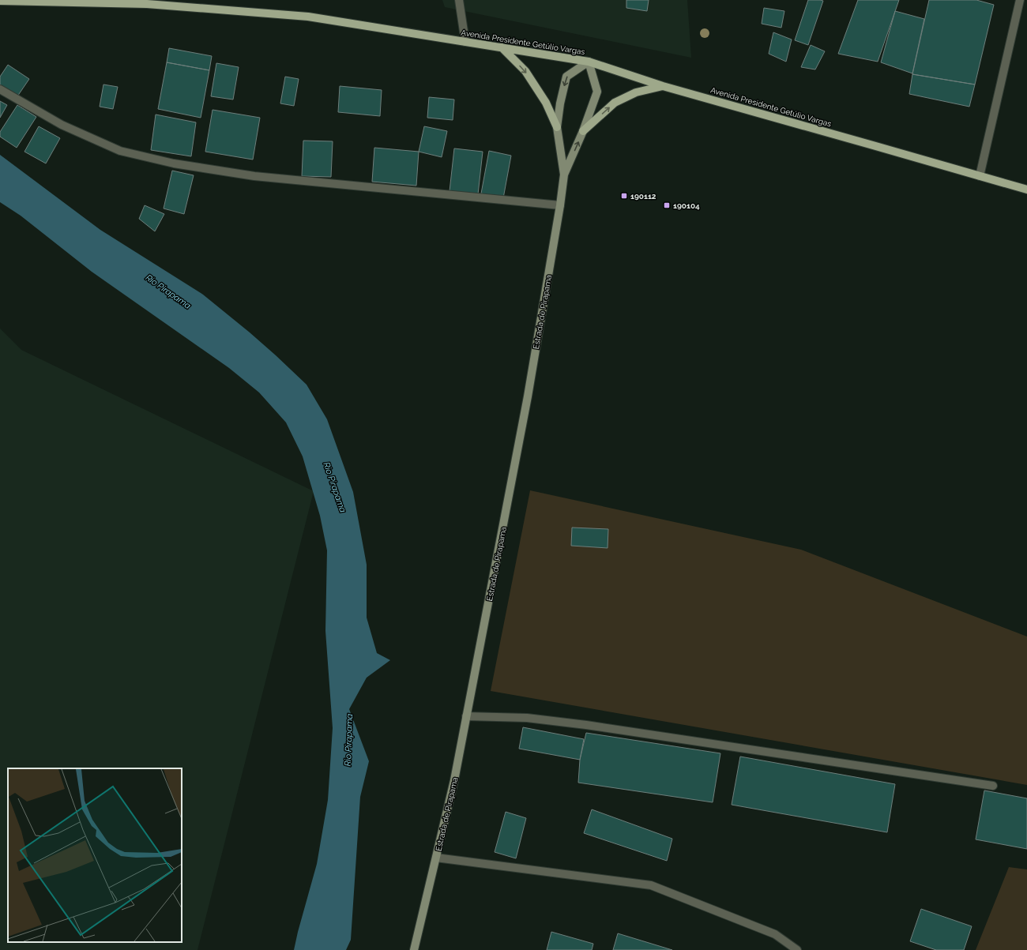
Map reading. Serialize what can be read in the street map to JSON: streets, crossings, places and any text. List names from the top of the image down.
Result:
{
  "streets": {
    "main road": ["Avenida Presidente Getúlio Vargas", "Estrada de Pirapama"]
  },
  "crossings": [
    ["Avenida Presidente Getúlio Vargas", "Estrada de Pirapama"]
  ],
  "water": ["Rio Pirapama"],
  "places": {
    "transit": ["190112", "190104"]
  }
}
